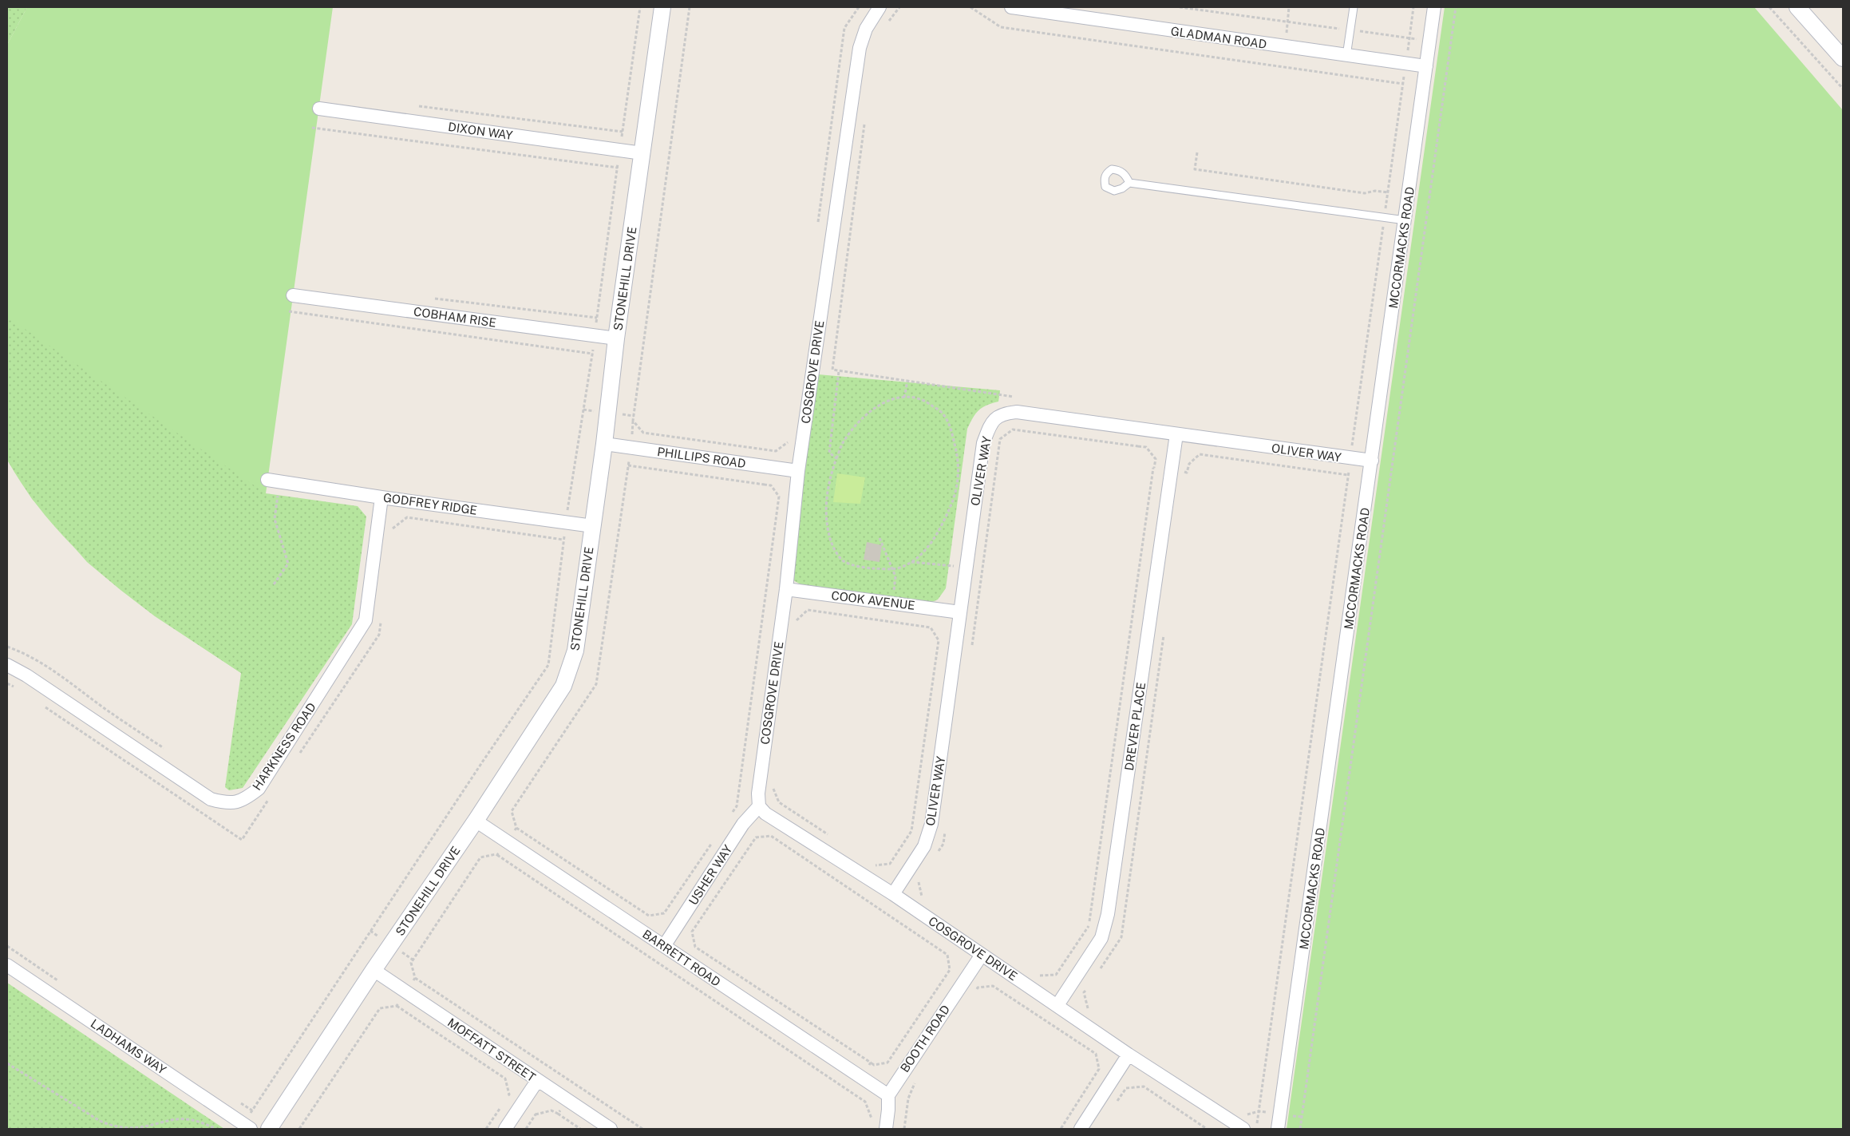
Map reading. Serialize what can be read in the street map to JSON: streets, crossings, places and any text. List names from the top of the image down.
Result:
{
  "streets": {
    "street": [
      "GLADMAN ROAD",
      "DIXON WAY",
      "MCCORMACKS ROAD",
      "STONEHILL DRIVE",
      "COBHAM RISE",
      "COSGROVE DRIVE",
      "OLIVER WAY",
      "PHILLIPS ROAD",
      "GODFREY RIDGE",
      "COOK AVENUE",
      "DREVER PLACE",
      "HARKNESS ROAD",
      "USHER WAY",
      "BARRETT ROAD",
      "BOOTH ROAD",
      "LADHAMS WAY",
      "MOFFATT STREET"
    ]
  },
  "crossings": [
    ["GLADMAN ROAD", "MCCORMACKS ROAD"],
    ["DIXON WAY", "STONEHILL DRIVE"],
    ["MCCORMACKS ROAD", "OLIVER WAY"],
    ["STONEHILL DRIVE", "COBHAM RISE"],
    ["STONEHILL DRIVE", "PHILLIPS ROAD"],
    ["STONEHILL DRIVE", "GODFREY RIDGE"],
    ["STONEHILL DRIVE", "BARRETT ROAD"],
    ["STONEHILL DRIVE", "MOFFATT STREET"],
    ["COSGROVE DRIVE", "OLIVER WAY"],
    ["COSGROVE DRIVE", "PHILLIPS ROAD"],
    ["COSGROVE DRIVE", "COOK AVENUE"],
    ["COSGROVE DRIVE", "DREVER PLACE"],
    ["COSGROVE DRIVE", "USHER WAY"],
    ["COSGROVE DRIVE", "BOOTH ROAD"],
    ["OLIVER WAY", "COOK AVENUE"],
    ["OLIVER WAY", "DREVER PLACE"],
    ["GODFREY RIDGE", "HARKNESS ROAD"],
    ["USHER WAY", "BARRETT ROAD"],
    ["BARRETT ROAD", "BOOTH ROAD"]
  ]
}
